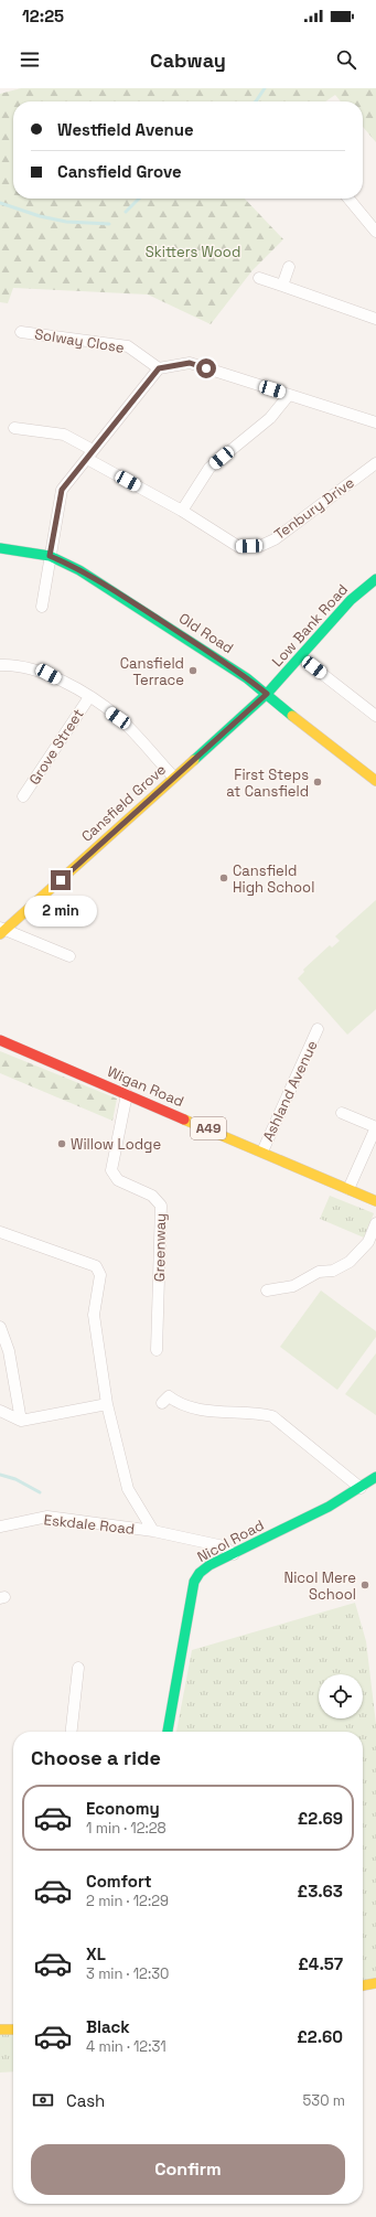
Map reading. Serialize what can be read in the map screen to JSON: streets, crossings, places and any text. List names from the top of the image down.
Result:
{
  "streets": {
    "street": [
      "Solway Close",
      "Tenbury Drive",
      "Low Bank Road",
      "Old Road",
      "Grove Street",
      "Cansfield Grove",
      "Wigan Road",
      "Ashland Avenue",
      "A49",
      "Greenway",
      "Eskdale Road",
      "Nicol Road"
    ]
  },
  "crossings": [
    ["Low Bank Road", "Old Road"],
    ["Low Bank Road", "Cansfield Grove"],
    ["Old Road", "Cansfield Grove"],
    ["Wigan Road", "Ashland Avenue"],
    ["Wigan Road", "Greenway"],
    ["Eskdale Road", "Nicol Road"]
  ],
  "parks": ["Skitters Wood"],
  "places": [
    "Cansfield Terrace",
    "First Steps at Cansfield",
    "Cansfield High School",
    "Willow Lodge",
    "Nicol Mere School"
  ],
  "page": {
    "status": "12:25",
    "header": "Cabway",
    "banner": ["Westfield Avenue", "Cansfield Grove"],
    "bubble": "2 min",
    "heading": "Choose a ride",
    "list": [
      {
        "name": "Economy",
        "note": "1 min · 12:28",
        "value": "£2.69"
      },
      {
        "name": "Comfort",
        "note": "2 min · 12:29",
        "value": "£3.63"
      },
      {
        "name": "XL",
        "note": "3 min · 12:30",
        "value": "£4.57"
      },
      {
        "name": "Black",
        "note": "4 min · 12:31",
        "value": "£2.60"
      }
    ],
    "pay": ["Cash", "530 m"],
    "buttons": "Confirm"
  }
}
